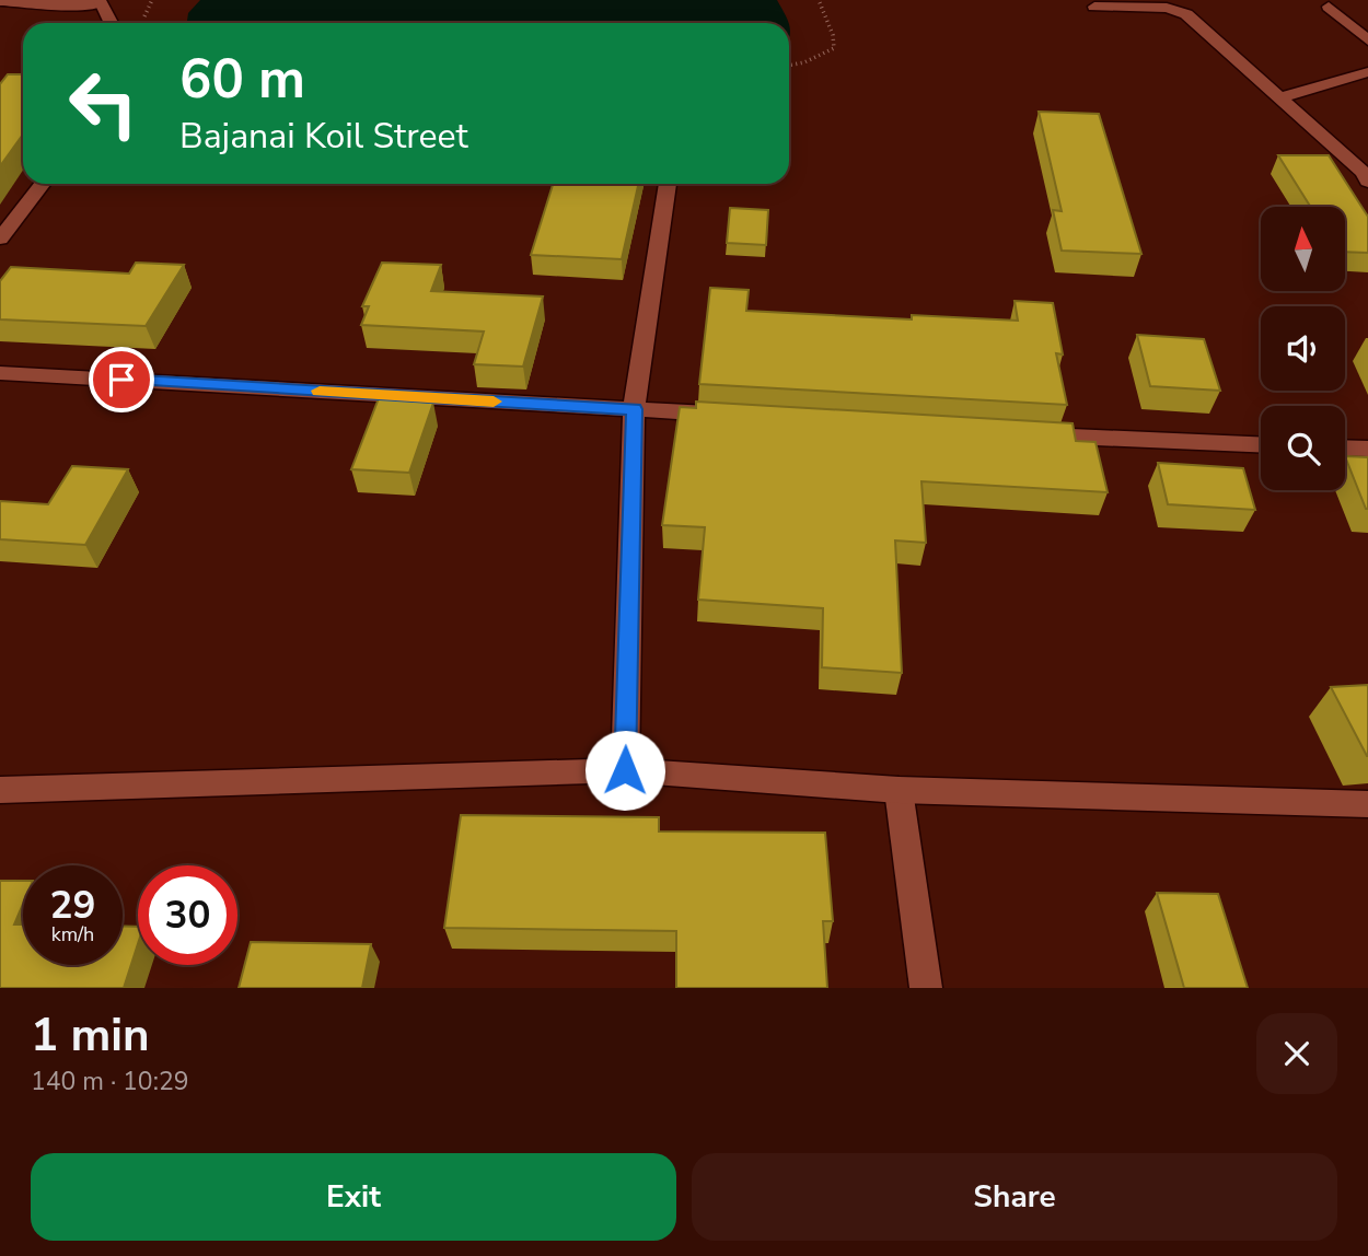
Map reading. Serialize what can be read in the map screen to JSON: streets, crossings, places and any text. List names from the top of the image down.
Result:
{
  "north": "top",
  "page": {
    "turn": ["60 m", "Bajanai Koil Street"],
    "speed": "29 km/h",
    "limit": "30",
    "heading": ["1 min", "140 m · 10:29"],
    "buttons": ["Exit", "Share"]
  }
}
